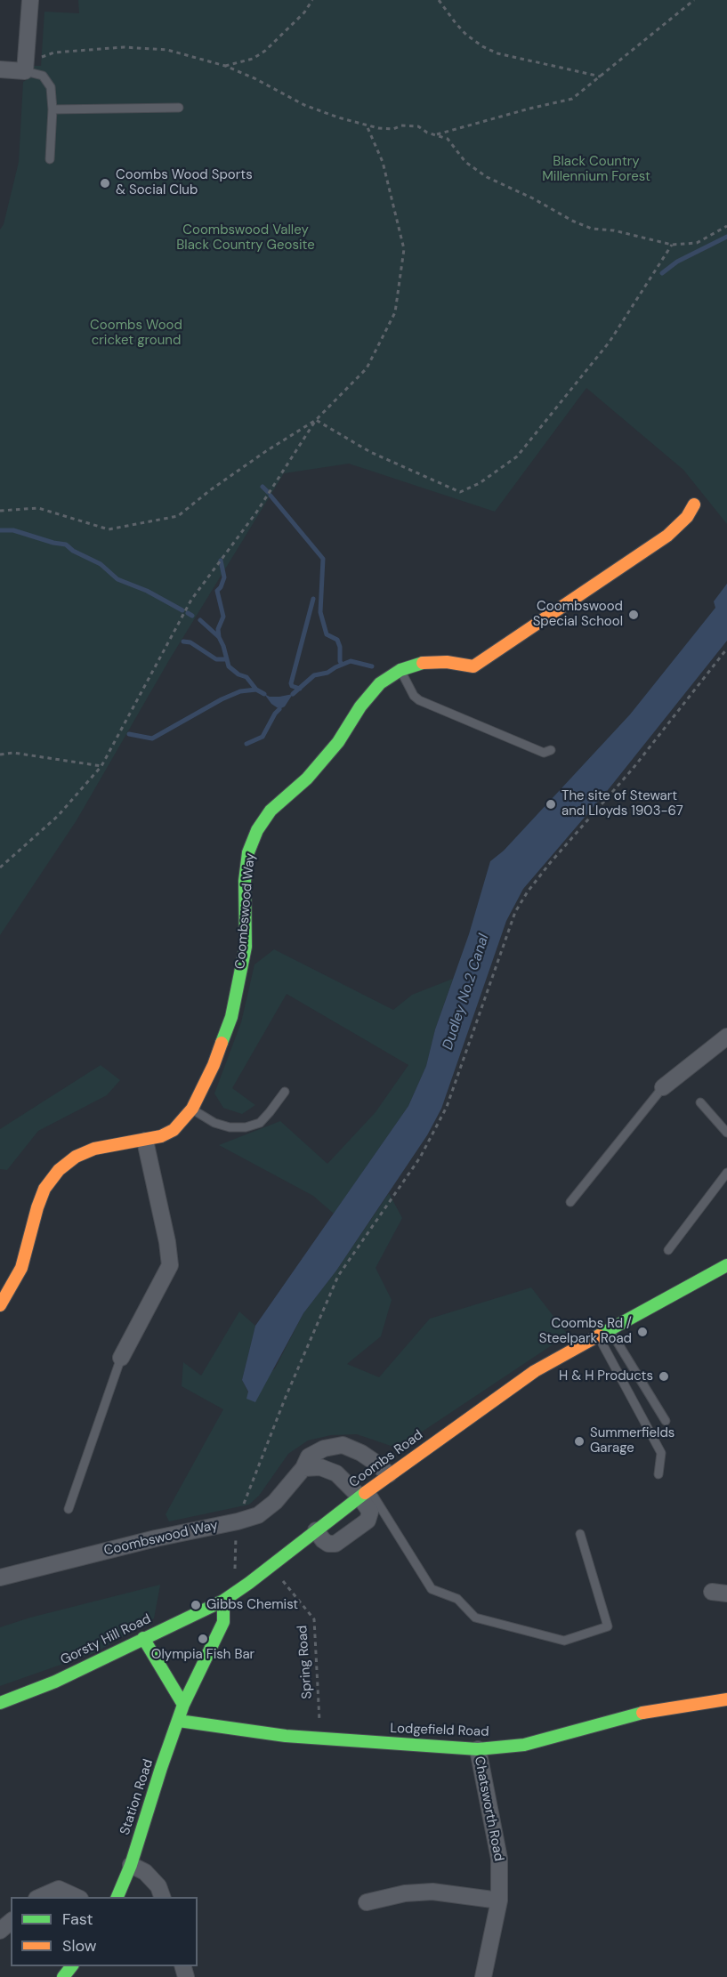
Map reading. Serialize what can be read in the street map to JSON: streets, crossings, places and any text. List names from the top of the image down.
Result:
{
  "streets": {
    "street": [
      "Coombswood Way",
      "Coombs Road",
      "Gorsty Hill Road",
      "Lodgefield Road",
      "Station Road",
      "Chatsworth Road"
    ],
    "path": ["Spring Road"]
  },
  "crossings": [
    ["Coombswood Way", "Coombs Road"],
    ["Coombs Road", "Gorsty Hill Road"],
    ["Coombs Road", "Spring Road"],
    ["Spring Road", "Lodgefield Road"],
    ["Lodgefield Road", "Station Road"],
    ["Lodgefield Road", "Chatsworth Road"]
  ],
  "water": ["Dudley No.2 Canal"],
  "parks": ["Black Country Millennium Forest", "Coombswood Valley Black Country Geosite", "Coombs Wood cricket ground"],
  "places": [
    "Coombs Wood Sports & Social Club",
    "Coombswood Special School",
    "The site of Stewart and Lloyds 1903-67",
    "Coombs Rd / Steelpark Road",
    "H & H Products",
    "Summerfields Garage",
    "Gibbs Chemist",
    "Olympia Fish Bar"
  ],
  "legend": ["Fast", "Slow"]
}
